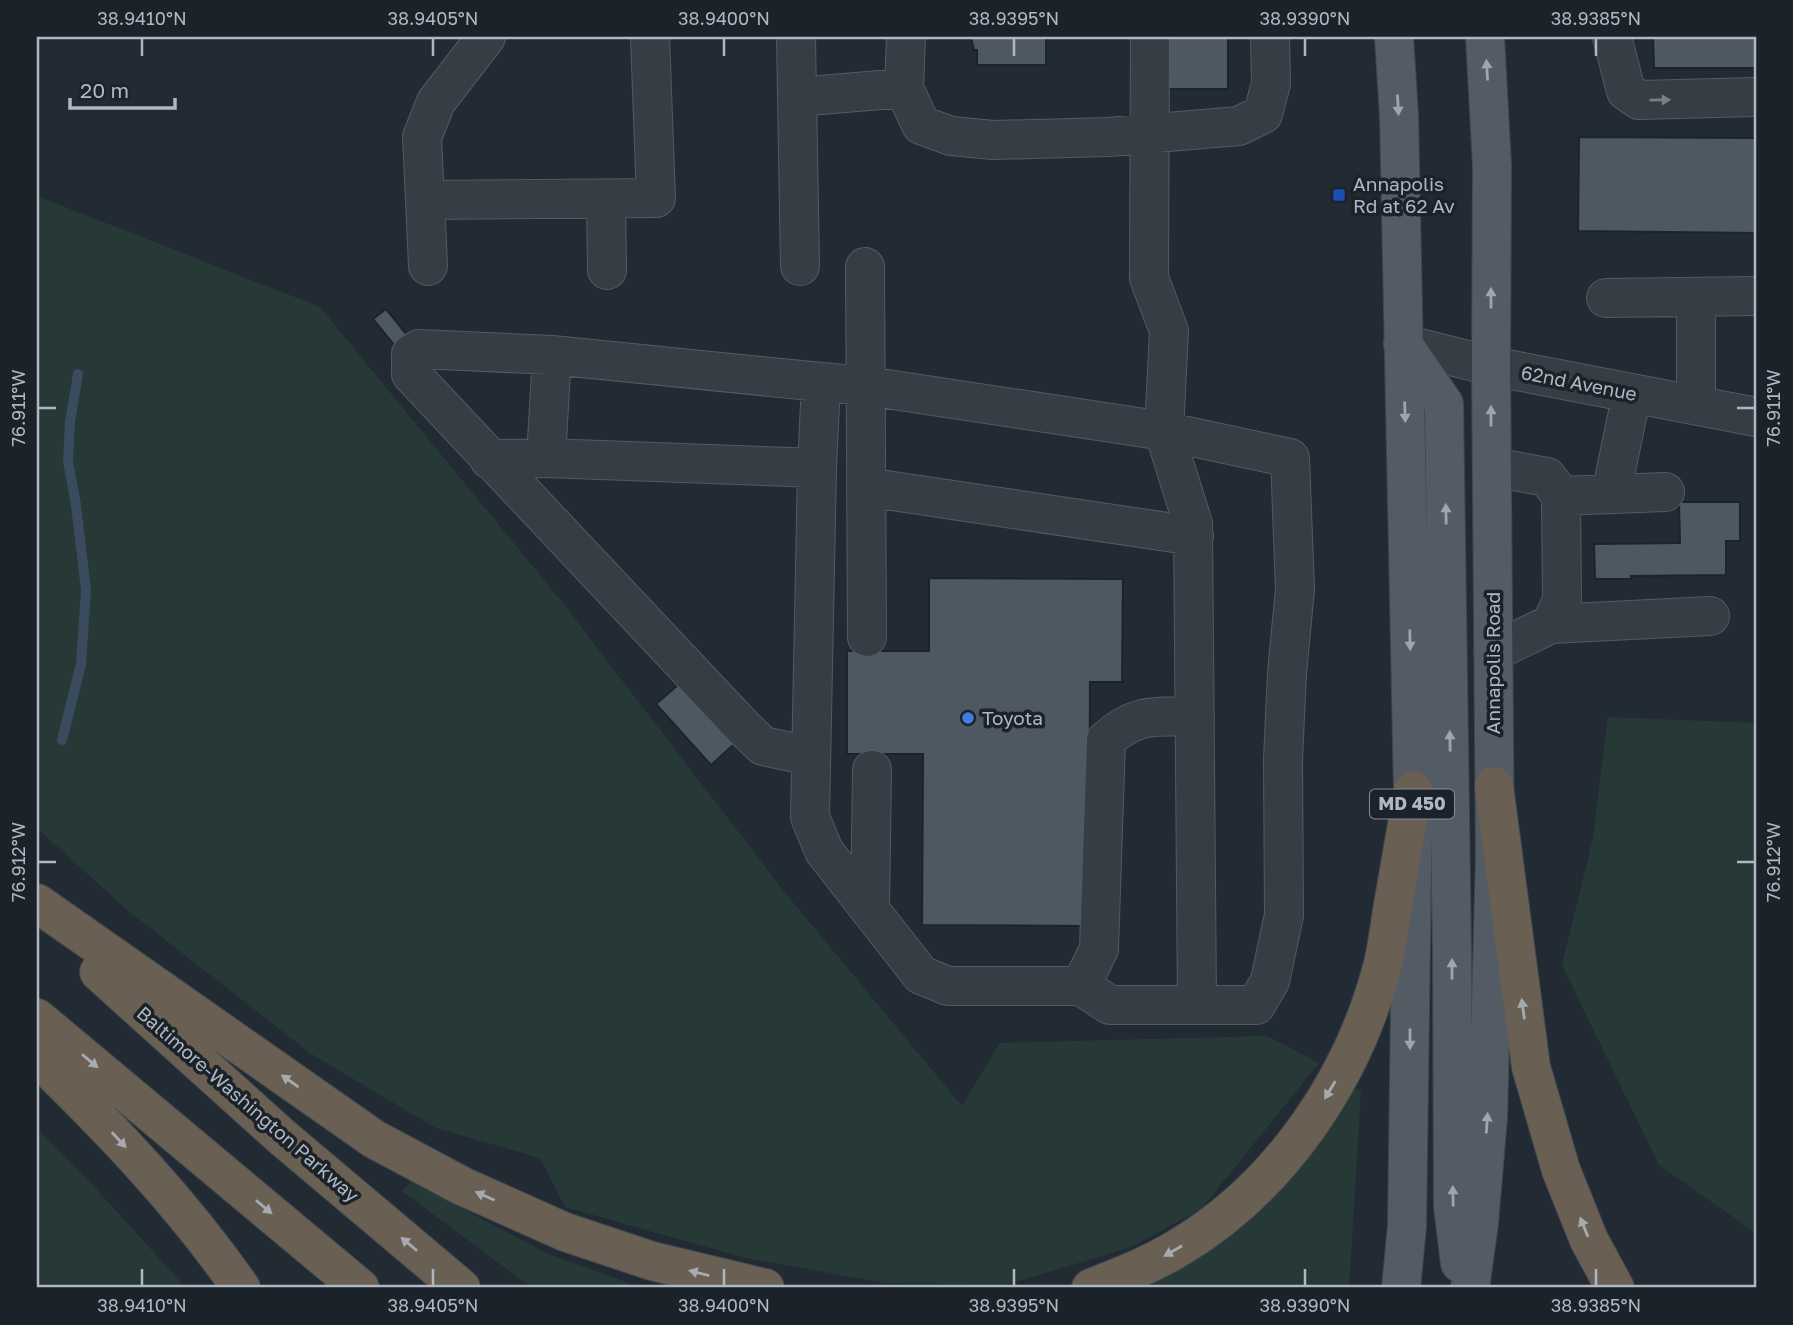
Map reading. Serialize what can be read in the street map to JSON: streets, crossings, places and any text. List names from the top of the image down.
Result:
{
  "streets": {
    "highway": ["Baltimore-Washington Parkway"],
    "main road": ["Annapolis Road", "MD 450"],
    "street": ["62nd Avenue"]
  },
  "crossings": [
    ["62nd Avenue", "Annapolis Road"],
    ["62nd Avenue", "MD 450"]
  ],
  "places": {
    "transit": ["Annapolis Rd at 62 Av"],
    "other": ["Toyota"]
  },
  "scale_bar": "20 m",
  "coordinates": [
    "38.9410°N",
    "38.9405°N",
    "38.9400°N",
    "38.9395°N",
    "38.9390°N",
    "38.9385°N",
    "76.911°W",
    "76.912°W"
  ]
}
